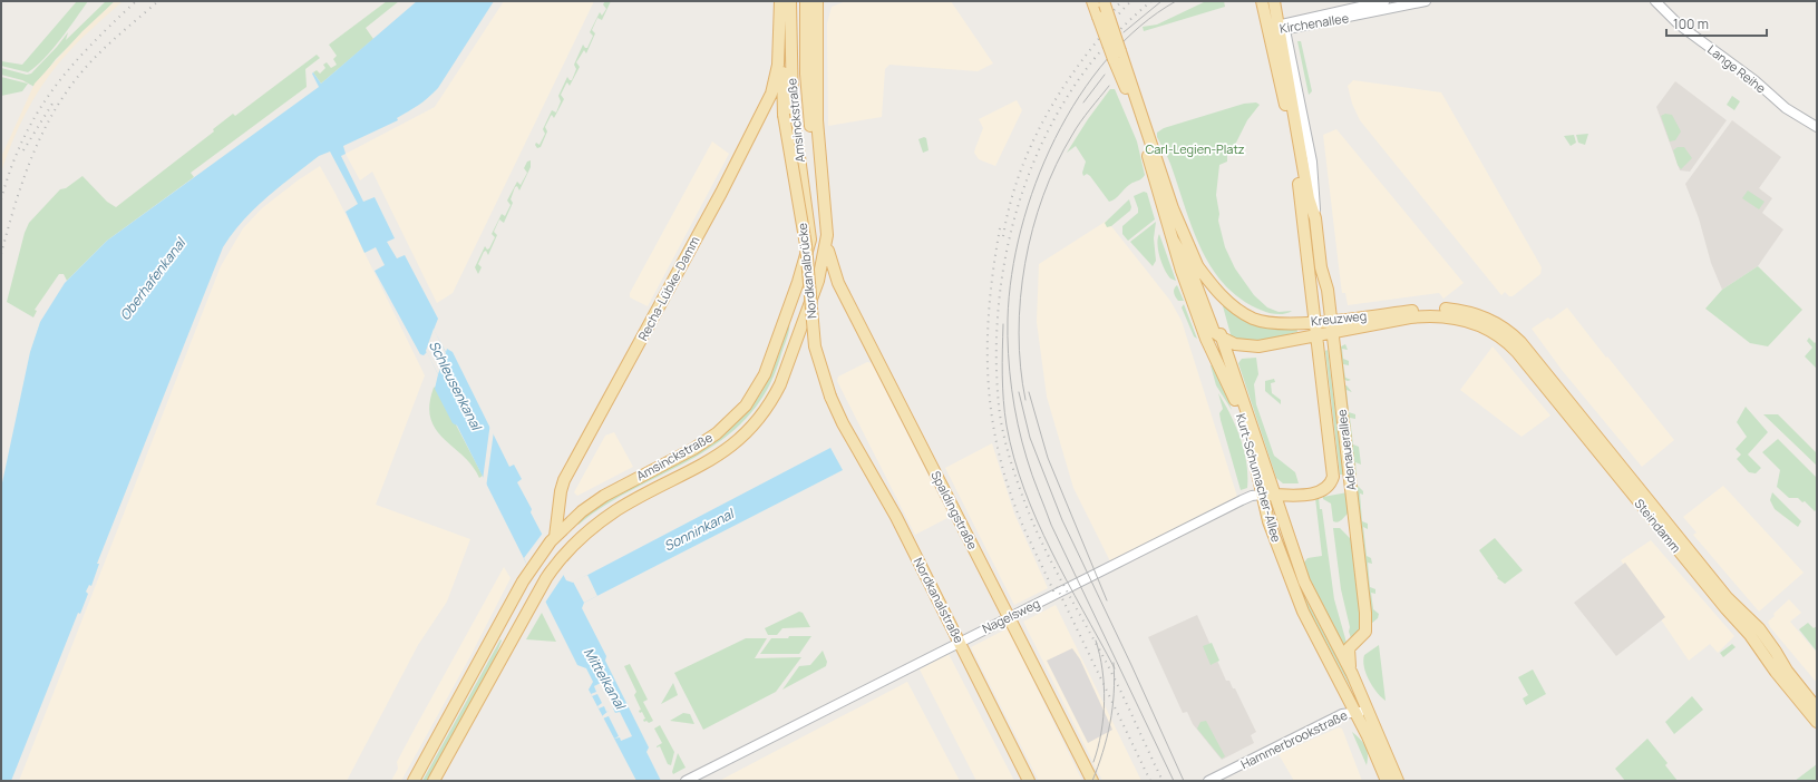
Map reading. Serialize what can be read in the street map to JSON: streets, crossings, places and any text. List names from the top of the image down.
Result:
{
  "streets": {
    "main road": [
      "Amsinckstraße",
      "Nordkanalbrücke",
      "Recha-Lübke-Damm",
      "Kreuzweg",
      "Adenauerallee",
      "Kurt-Schumacher-Allee",
      "Spaldingstraße",
      "Steindamm",
      "Nordkanalstraße",
      "Nagelsweg"
    ],
    "street": ["Kirchenallee", "Lange Reihe", "Hammerbrookstraße"]
  },
  "crossings": [
    ["Amsinckstraße", "Nordkanalbrücke"],
    ["Amsinckstraße", "Recha-Lübke-Damm"],
    ["Amsinckstraße", "Spaldingstraße"],
    ["Nordkanalbrücke", "Recha-Lübke-Damm"],
    ["Nordkanalbrücke", "Nordkanalstraße"],
    ["Kreuzweg", "Adenauerallee"],
    ["Kreuzweg", "Kurt-Schumacher-Allee"],
    ["Kreuzweg", "Steindamm"],
    ["Adenauerallee", "Kurt-Schumacher-Allee"],
    ["Adenauerallee", "Nagelsweg"],
    ["Kurt-Schumacher-Allee", "Nagelsweg"],
    ["Kurt-Schumacher-Allee", "Hammerbrookstraße"],
    ["Spaldingstraße", "Nagelsweg"],
    ["Nordkanalstraße", "Nagelsweg"]
  ],
  "water": [
    "Oberhafenkanal",
    "Schleusenkanal",
    "Sonninkanal",
    "Mittelkanal"
  ],
  "parks": ["Carl-Legien-Platz"],
  "scale_bar": "100 m"
}
